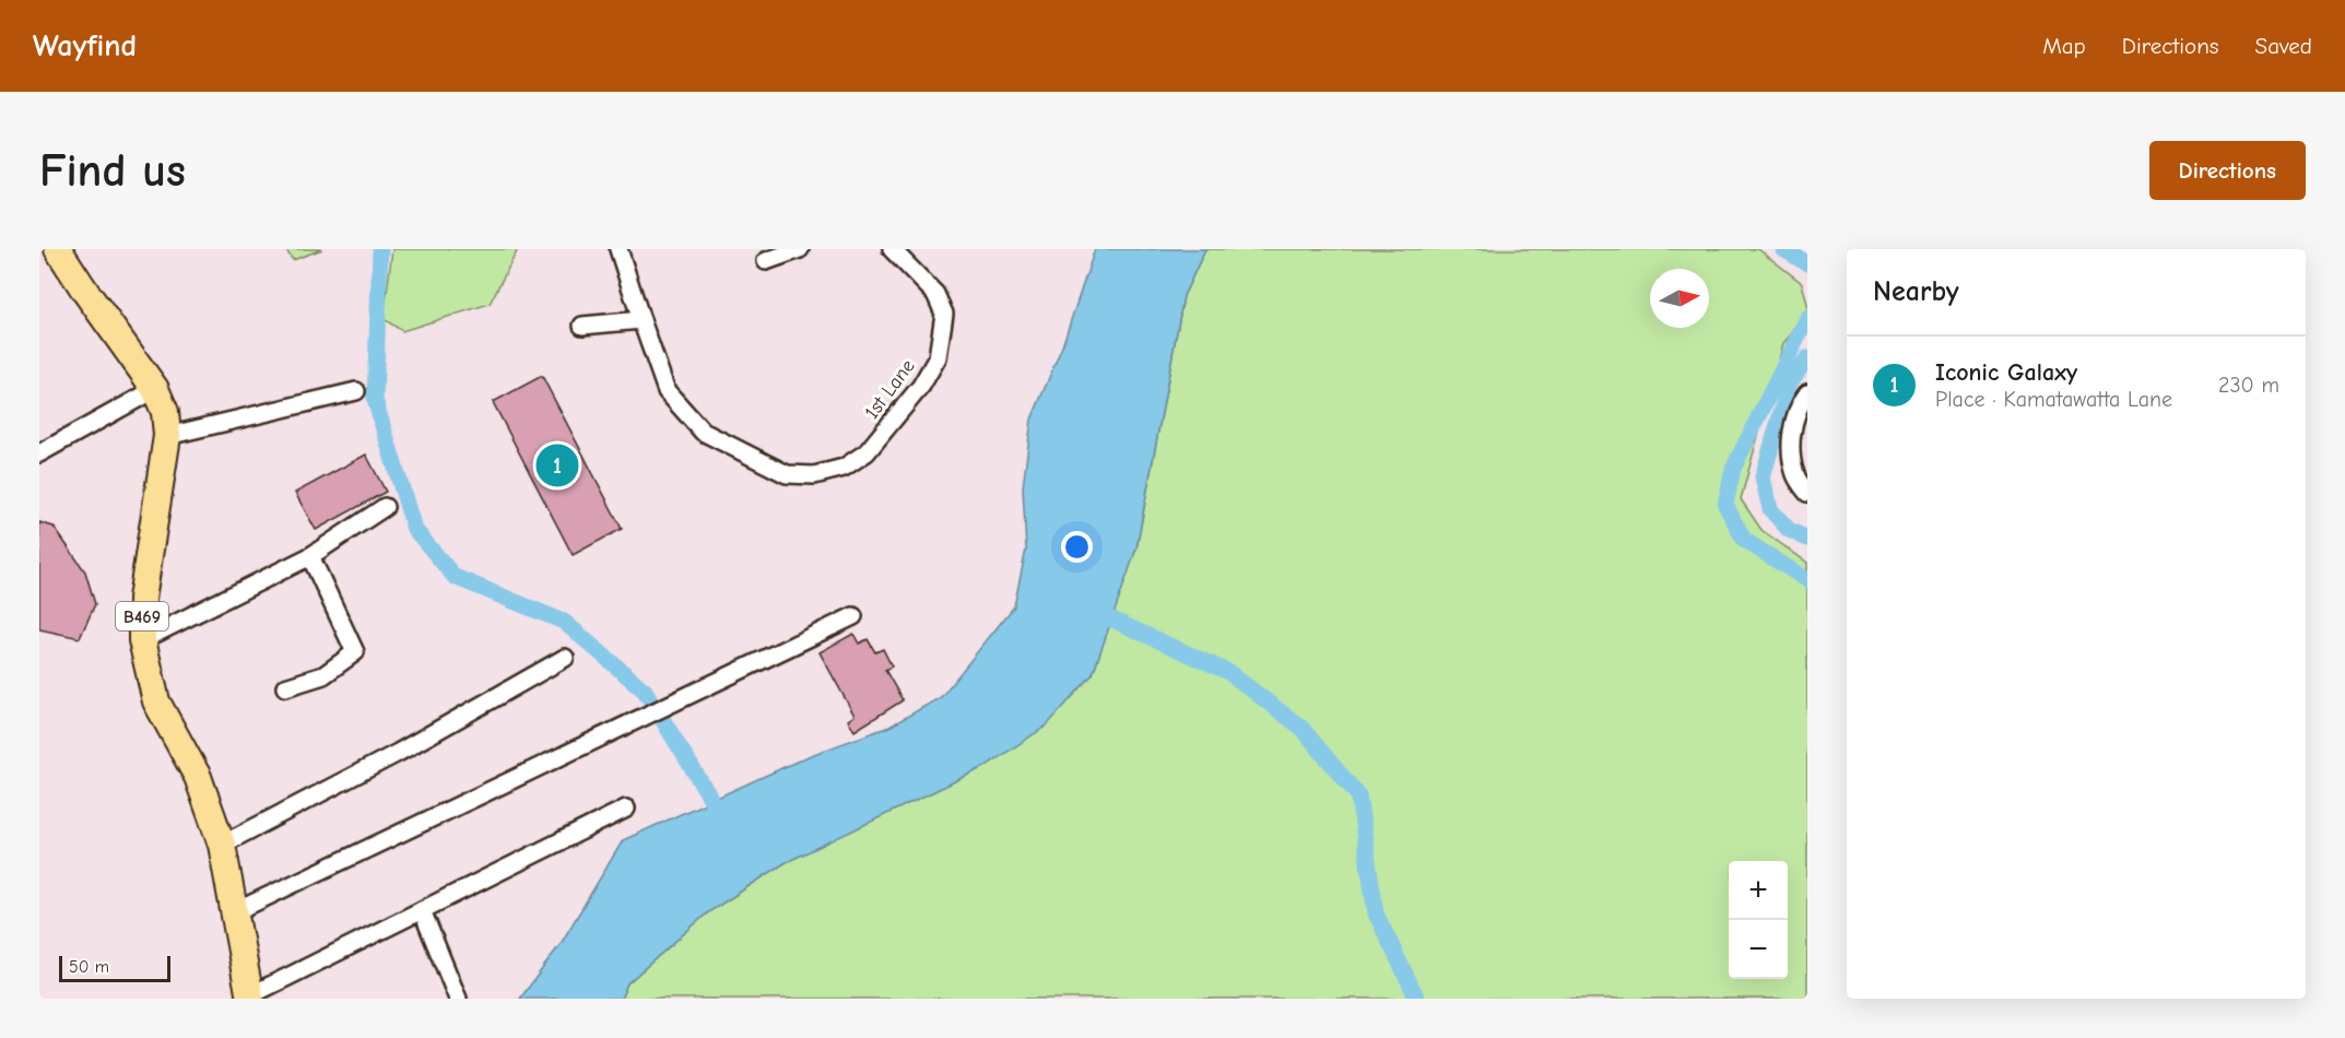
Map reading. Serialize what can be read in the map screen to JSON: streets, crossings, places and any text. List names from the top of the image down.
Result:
{
  "streets": {
    "main road": ["B469"],
    "street": ["1st Lane"]
  },
  "scale_bar": "50 m",
  "north": "right",
  "page": {
    "header": "Wayfind",
    "nav": ["Map", "Directions", "Saved"],
    "buttons": "Directions",
    "title": "Find us",
    "heading": "Nearby",
    "list": [
      {
        "mark": "1",
        "name": "Iconic Galaxy",
        "note": "Place · Kamatawatta Lane",
        "value": "230 m"
      }
    ],
    "pins": "1",
    "map_buttons": ["+", "−"],
    "scale": "50 m"
  }
}
